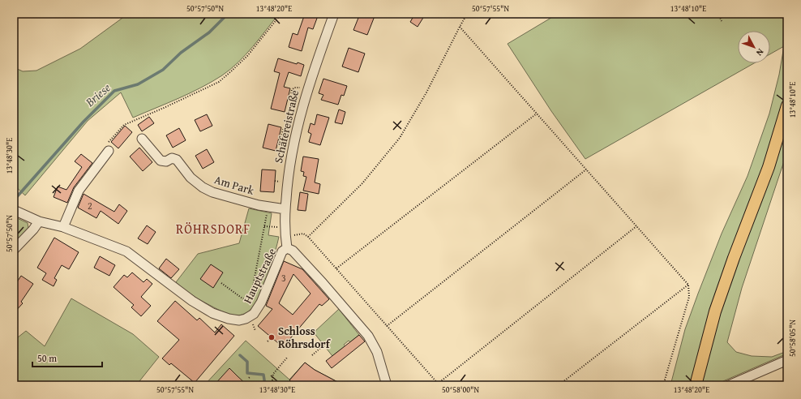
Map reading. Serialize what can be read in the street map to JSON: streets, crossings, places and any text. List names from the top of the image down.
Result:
{
  "streets": {
    "street": ["Schäfereistraße", "Am Park", "Hauptstraße"]
  },
  "crossings": [
    ["Schäfereistraße", "Am Park"],
    ["Schäfereistraße", "Hauptstraße"]
  ],
  "districts": ["RÖHRSDORF"],
  "water": ["Briese"],
  "places": ["Schloss Röhrsdorf"],
  "house_numbers": ["2", "3"],
  "scale_bar": "50 m",
  "north": "bottom right",
  "coordinates": [
    "50°57'50\"N",
    "13°48'20\"E",
    "50°57'55\"N",
    "13°48'10\"E",
    "13°48'30\"E",
    "50°58'05\"N",
    "50°58'00\"N"
  ]
}
